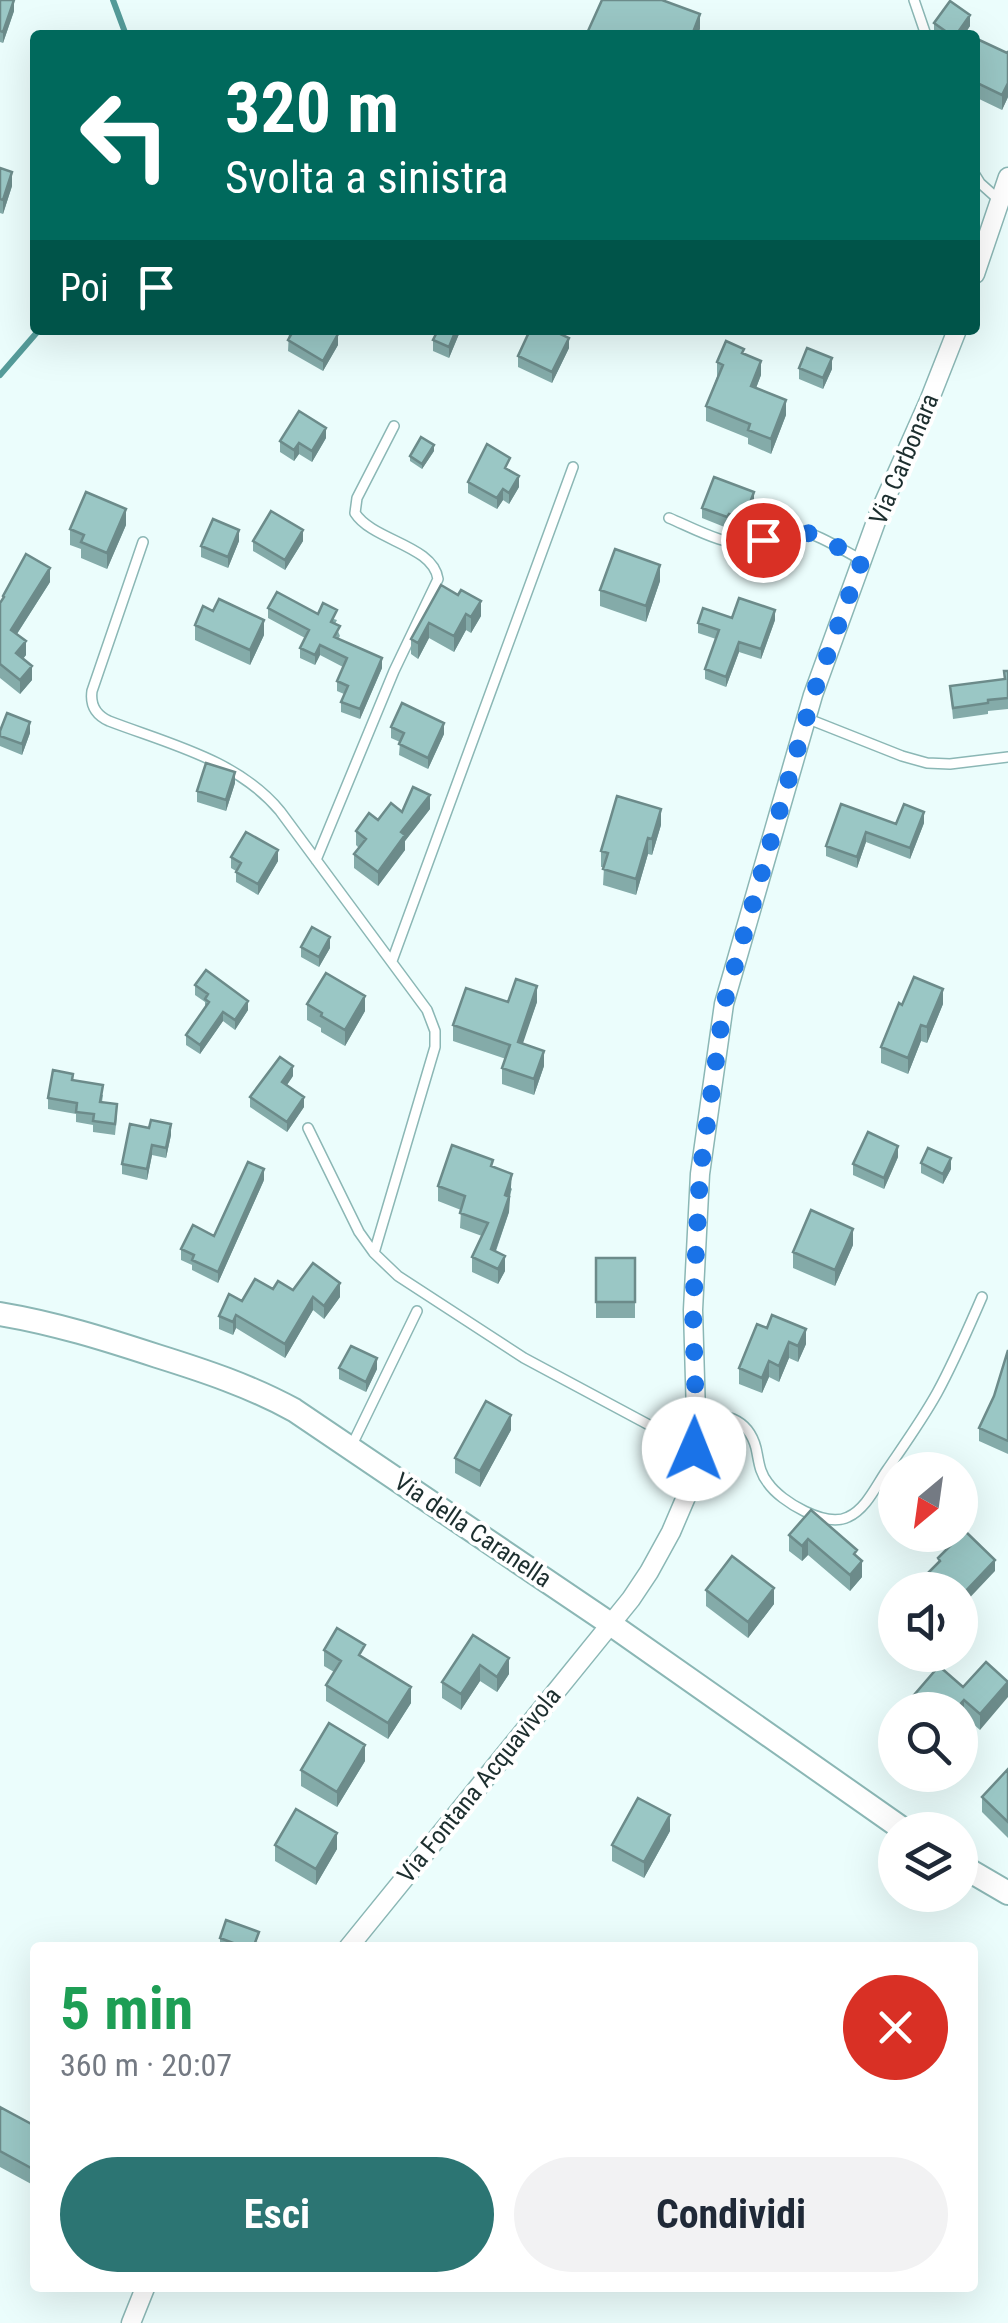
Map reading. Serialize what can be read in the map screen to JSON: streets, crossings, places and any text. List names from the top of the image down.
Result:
{
  "streets": {
    "main road": ["Via della Caranella"],
    "street": ["Via Carbonara", "Via Fontana Acquavivola"]
  },
  "crossings": [
    ["Via Carbonara", "Via della Caranella"],
    ["Via Carbonara", "Via Fontana Acquavivola"],
    ["Via della Caranella", "Via Fontana Acquavivola"]
  ],
  "north": "bottom left",
  "page": {
    "turn": ["320 m", "Svolta a sinistra"],
    "then": "Poi",
    "heading": ["5 min", "360 m · 20:07"],
    "buttons": ["Esci", "Condividi"]
  }
}
